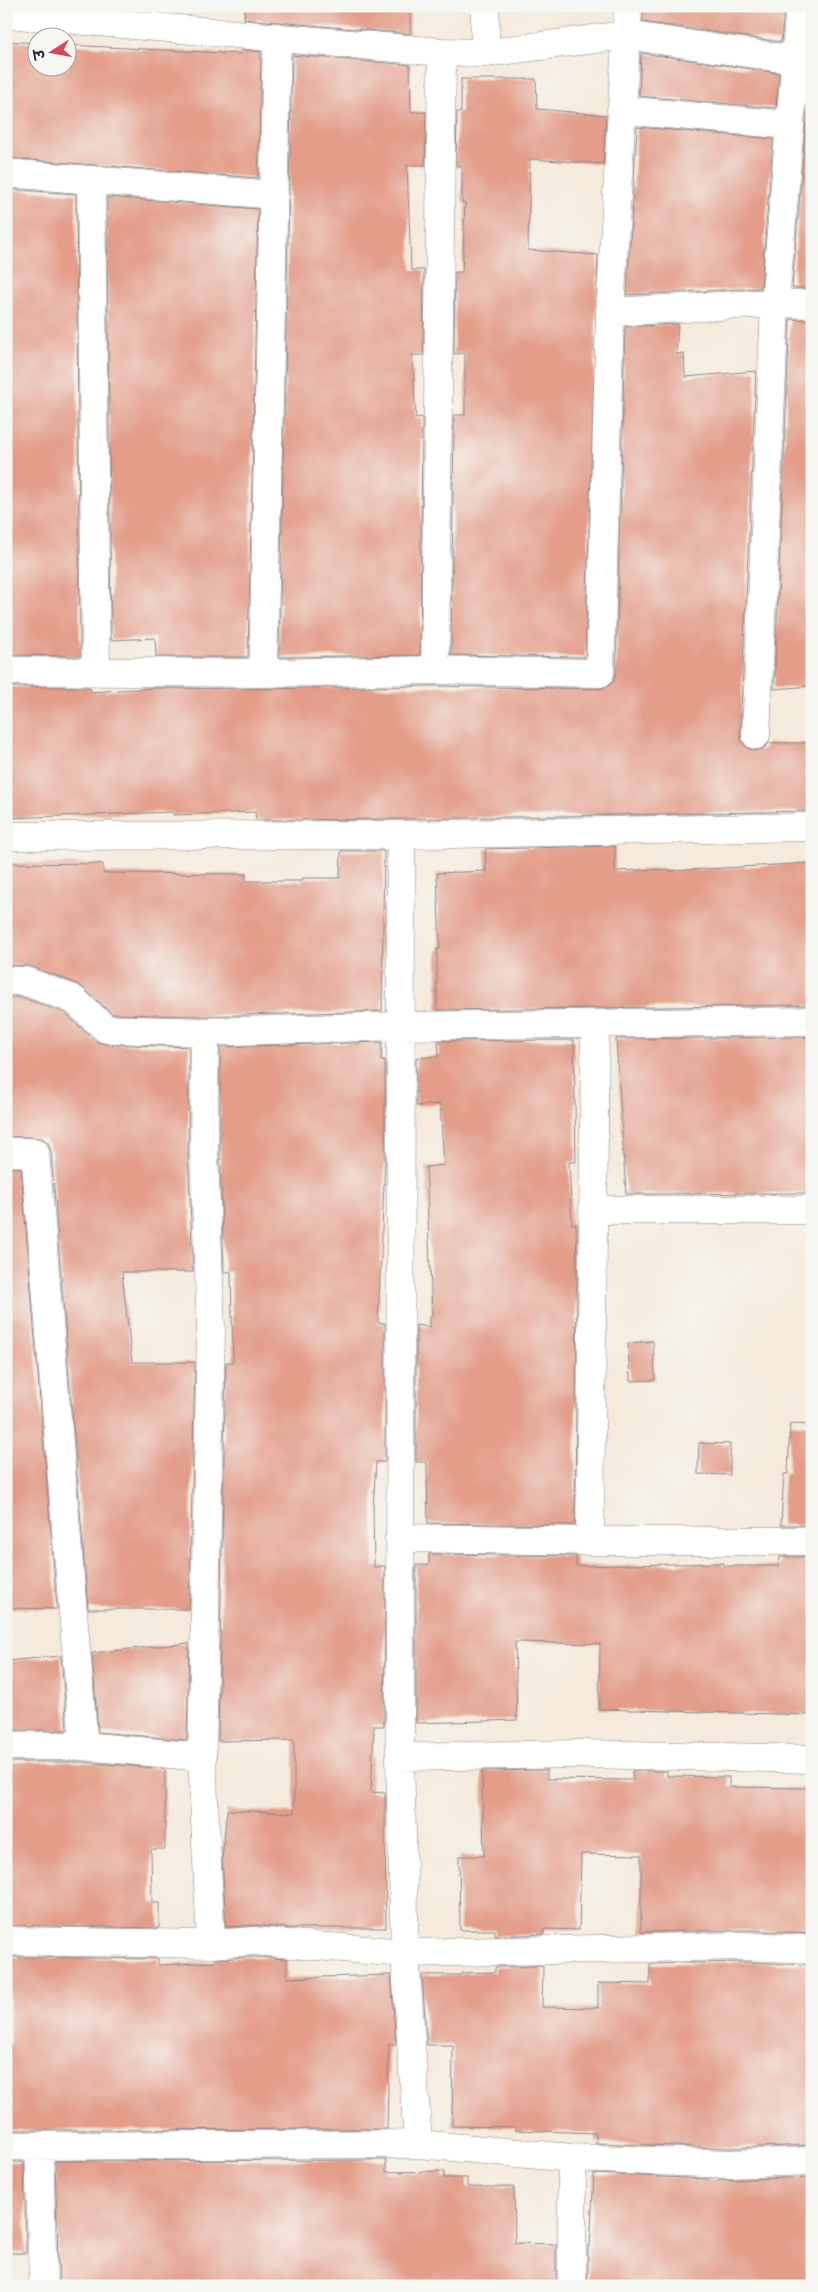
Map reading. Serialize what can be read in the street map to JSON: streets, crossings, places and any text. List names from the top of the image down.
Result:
{
  "north": "left"
}
